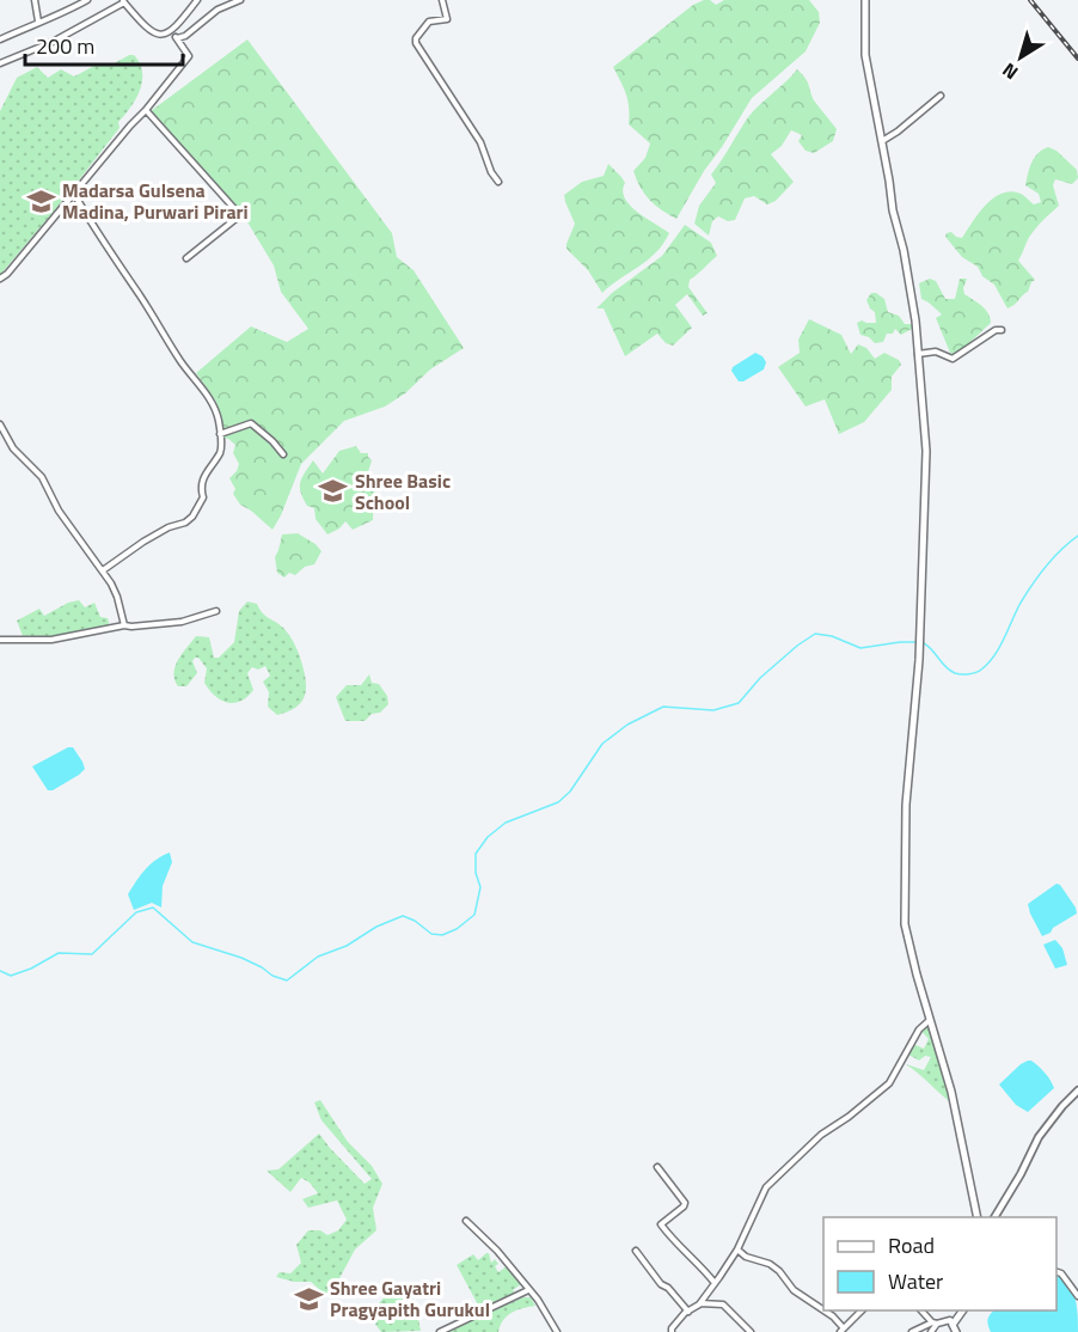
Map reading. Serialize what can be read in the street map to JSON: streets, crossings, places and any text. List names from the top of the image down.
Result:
{
  "places": {
    "school or university": ["Madarsa Gulsena Madina, Purwari Pirari", "Shree Basic School", "Shree Gayatri Pragyapith Gurukul"]
  },
  "legend": ["Road", "Water"],
  "scale_bar": "200 m",
  "north": "bottom left"
}
